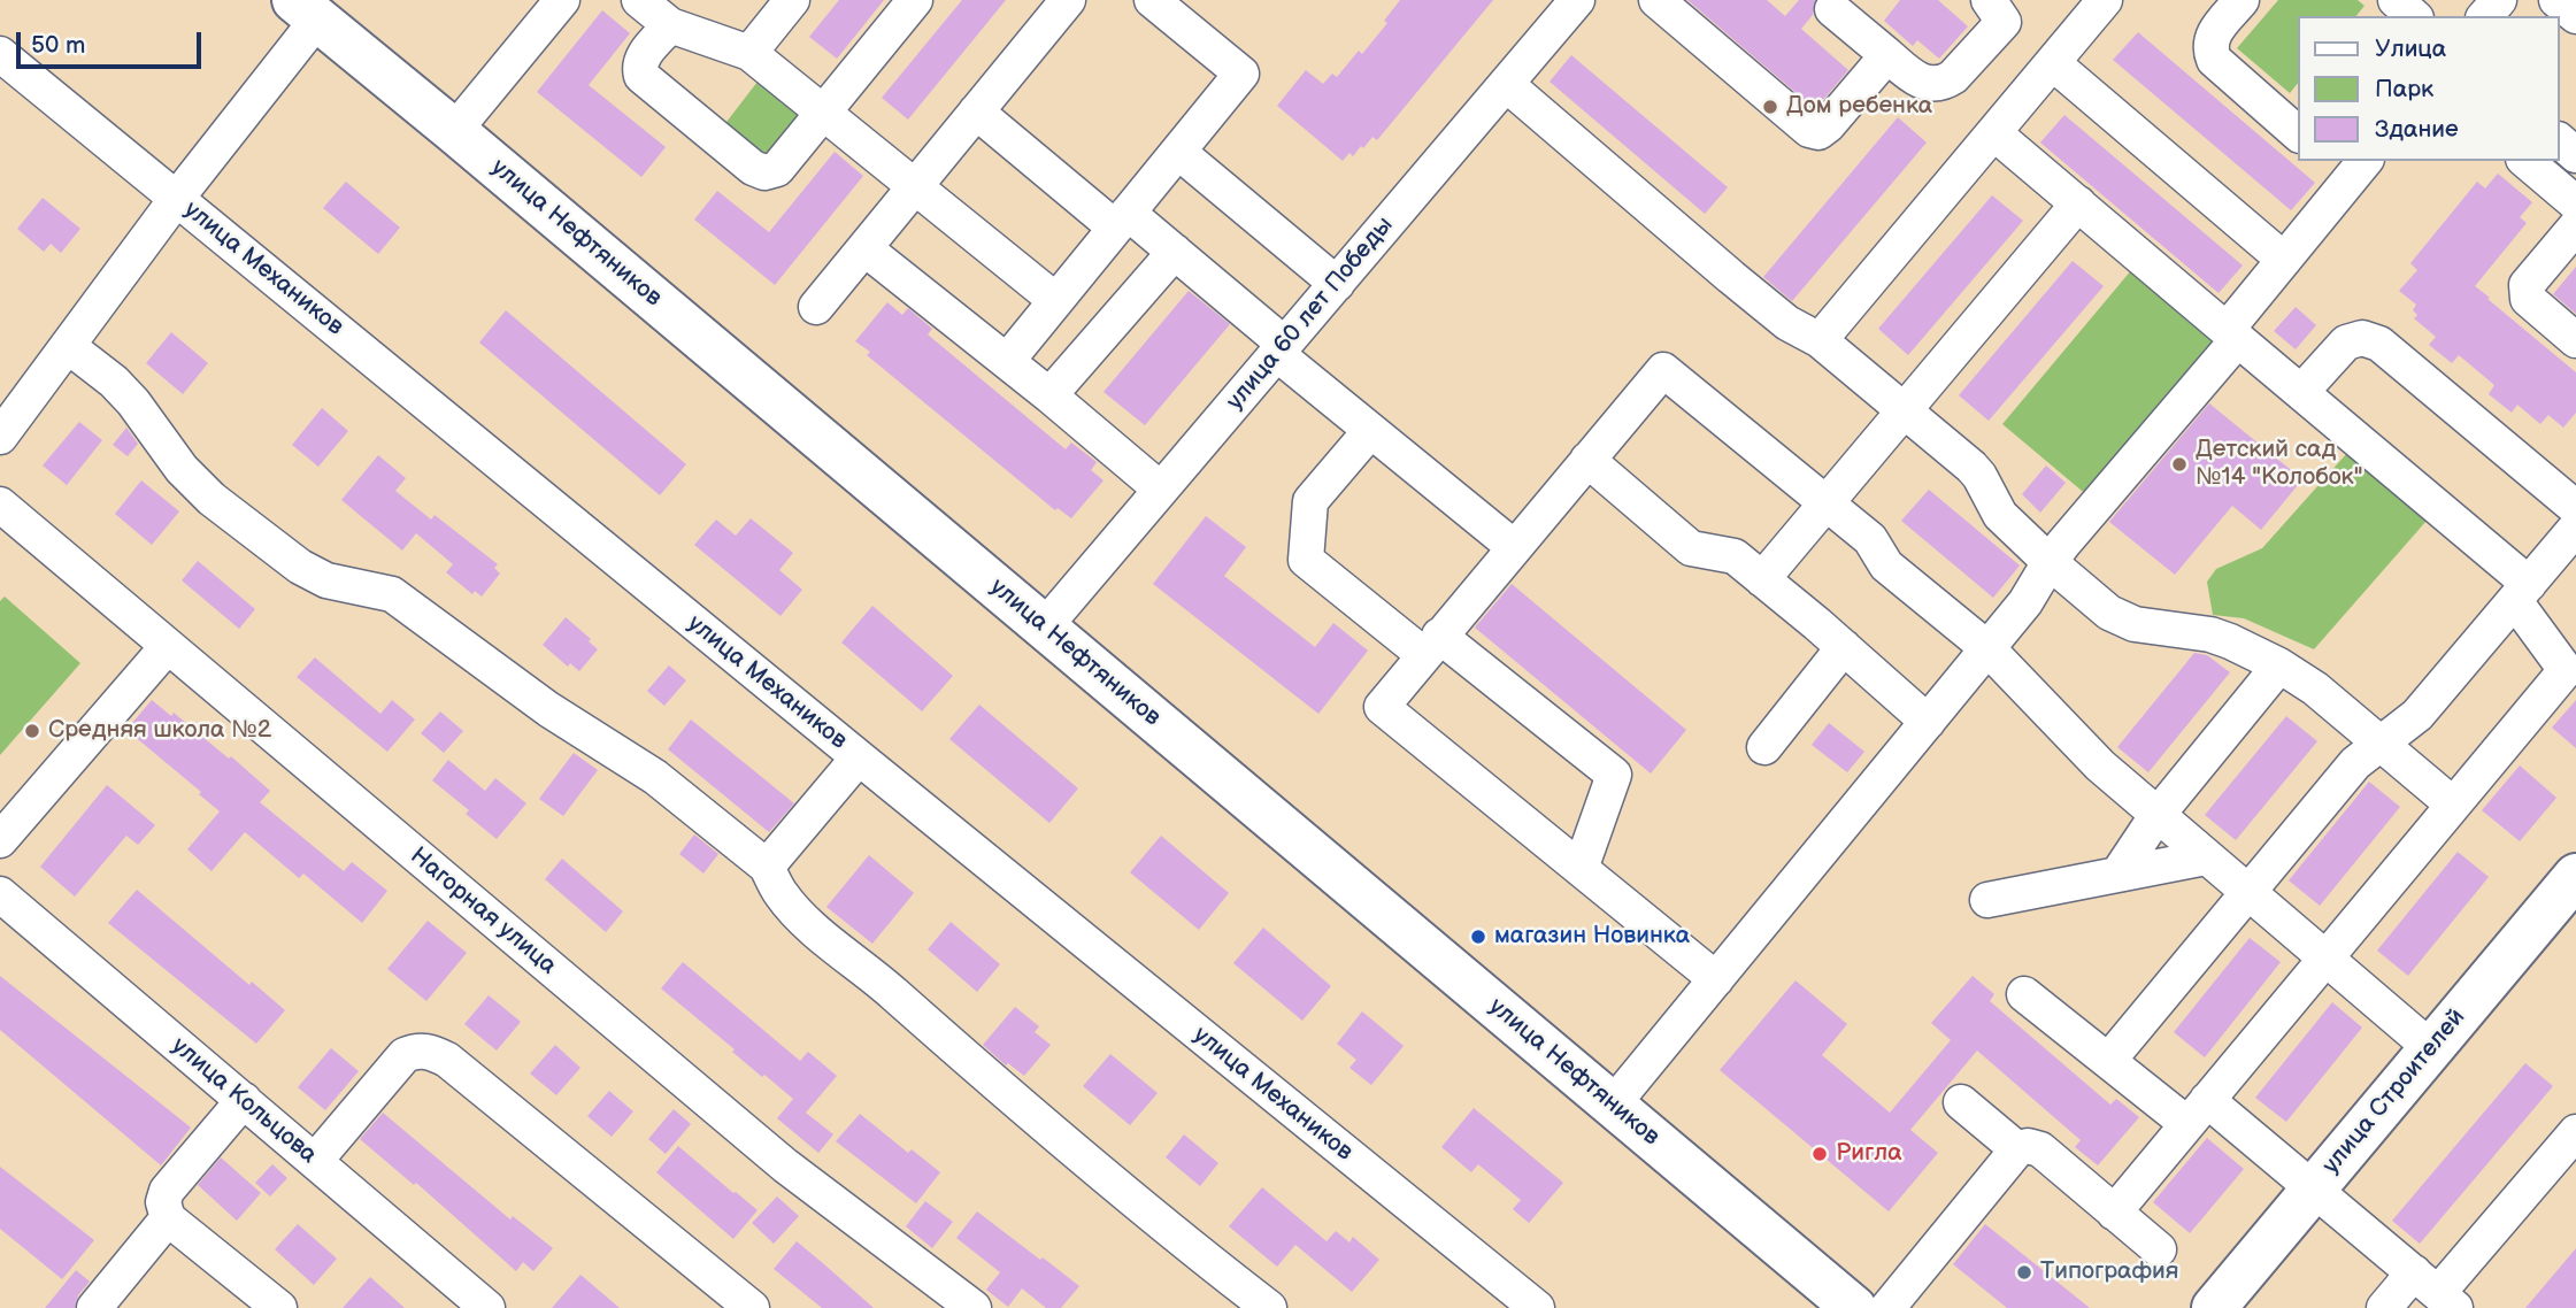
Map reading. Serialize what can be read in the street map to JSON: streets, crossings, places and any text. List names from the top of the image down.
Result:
{
  "streets": {
    "main road": ["улица Нефтяников", "улица Строителей"],
    "street": [
      "улица Механиков",
      "улица 60 лет Победы",
      "Нагорная улица",
      "улица Кольцова"
    ]
  },
  "crossings": [
    ["улица Нефтяников", "улица 60 лет Победы"]
  ],
  "places": [
    "Дом ребенка",
    "Детский сад №14 \"Колобок\"",
    "Средняя школа №2",
    "магазин Новинка",
    "Ригла",
    "Типография"
  ],
  "legend": ["Улица", "Парк", "Здание"],
  "scale_bar": "50 m"
}
